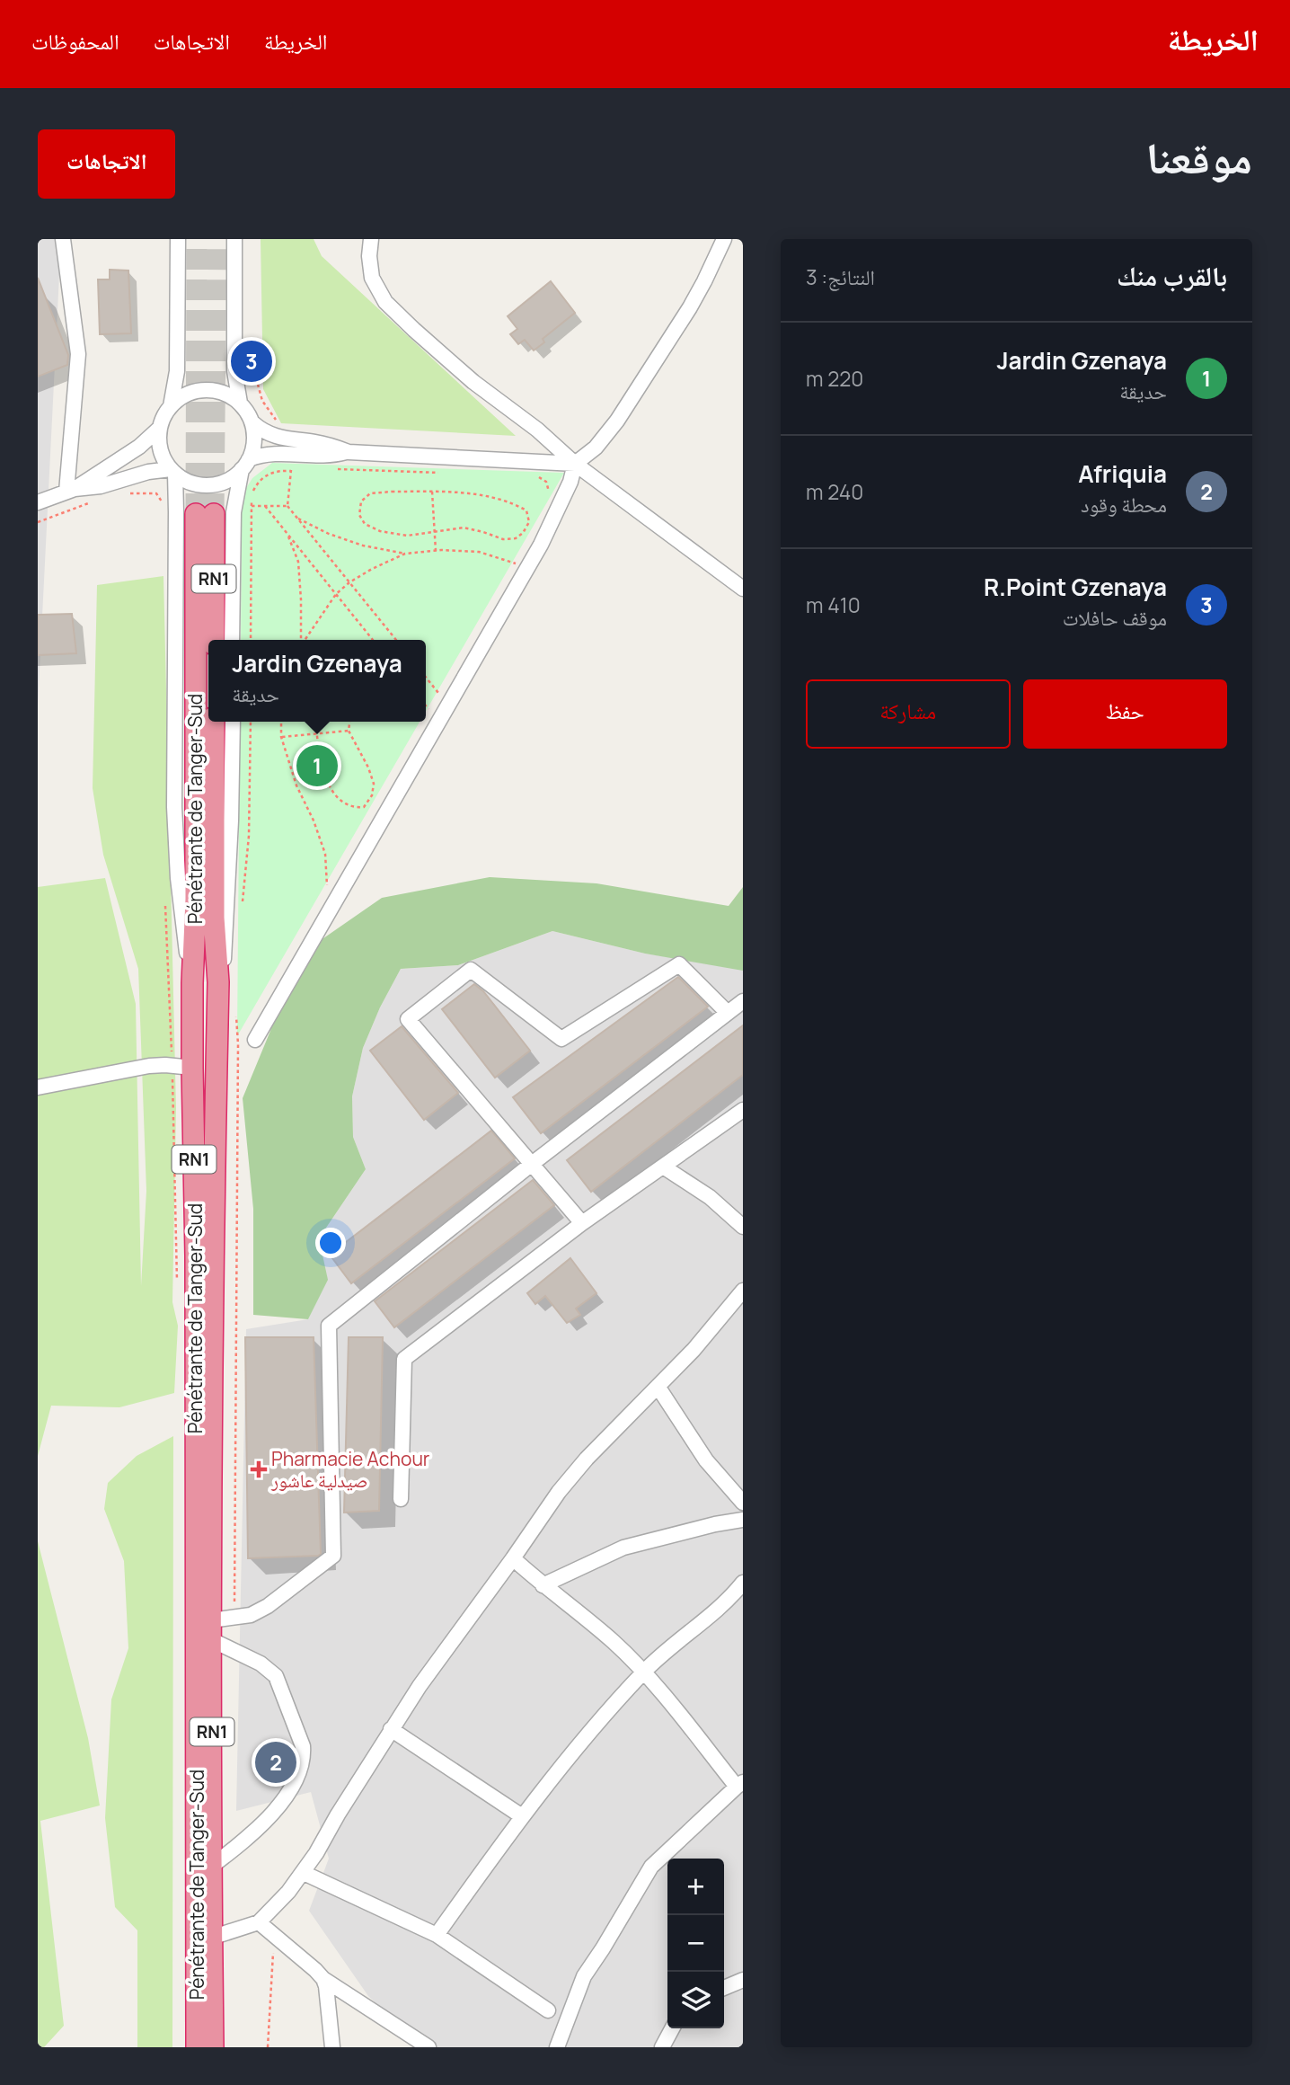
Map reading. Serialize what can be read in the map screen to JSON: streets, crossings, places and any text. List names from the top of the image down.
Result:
{
  "streets": {
    "highway": ["RN1", "Pénétrante de Tanger-Sud"]
  },
  "places": {
    "health": ["Pharmacie Achour صيدلية عاشور"]
  },
  "page": {
    "header": "الخريطة",
    "nav": ["الخريطة", "الاتجاهات", "المحفوظات"],
    "title": "موقعنا",
    "buttons": [
      "الاتجاهات",
      ["حفظ", "مشاركة"]
    ],
    "heading": ["بالقرب منك", "النتائج: 3"],
    "list": [
      {
        "mark": "1",
        "name": "Jardin Gzenaya",
        "note": "حديقة",
        "value": "220 m"
      },
      {
        "mark": "2",
        "name": "Afriquia",
        "note": "محطة وقود",
        "value": "240 m"
      },
      {
        "mark": "3",
        "name": "R.Point Gzenaya",
        "note": "موقف حافلات",
        "value": "410 m"
      }
    ],
    "pins": ["3", "1", "2"],
    "popup": ["Jardin Gzenaya", "حديقة"],
    "map_buttons": ["+", "−"]
  }
}
